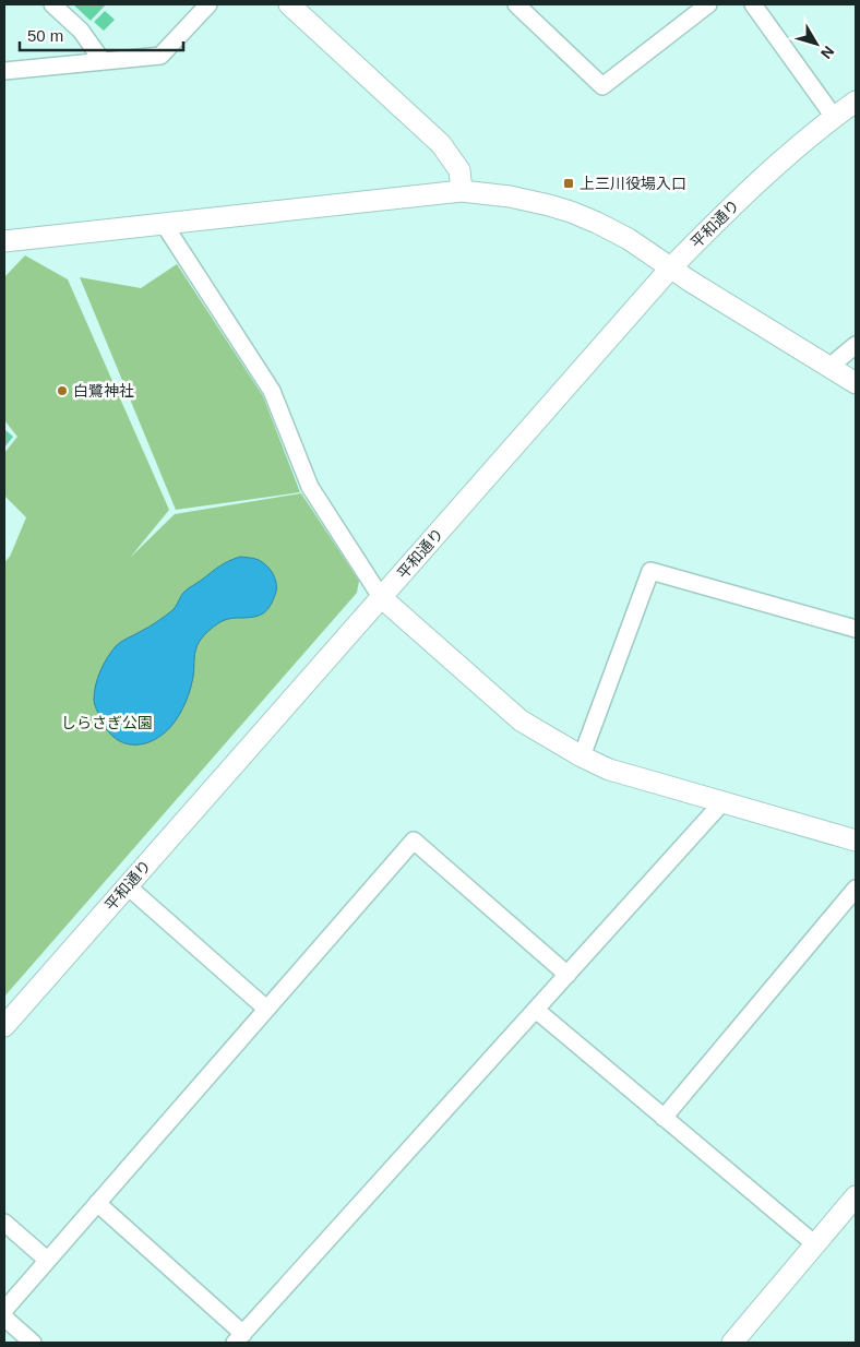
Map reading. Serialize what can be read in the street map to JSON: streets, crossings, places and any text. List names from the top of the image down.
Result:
{
  "streets": {
    "street": ["平和通り"]
  },
  "parks": ["しらさぎ公園"],
  "places": {
    "transit": ["上三川役場入口"],
    "other": ["白鷺神社"]
  },
  "scale_bar": "50 m",
  "north": "bottom right"
}
